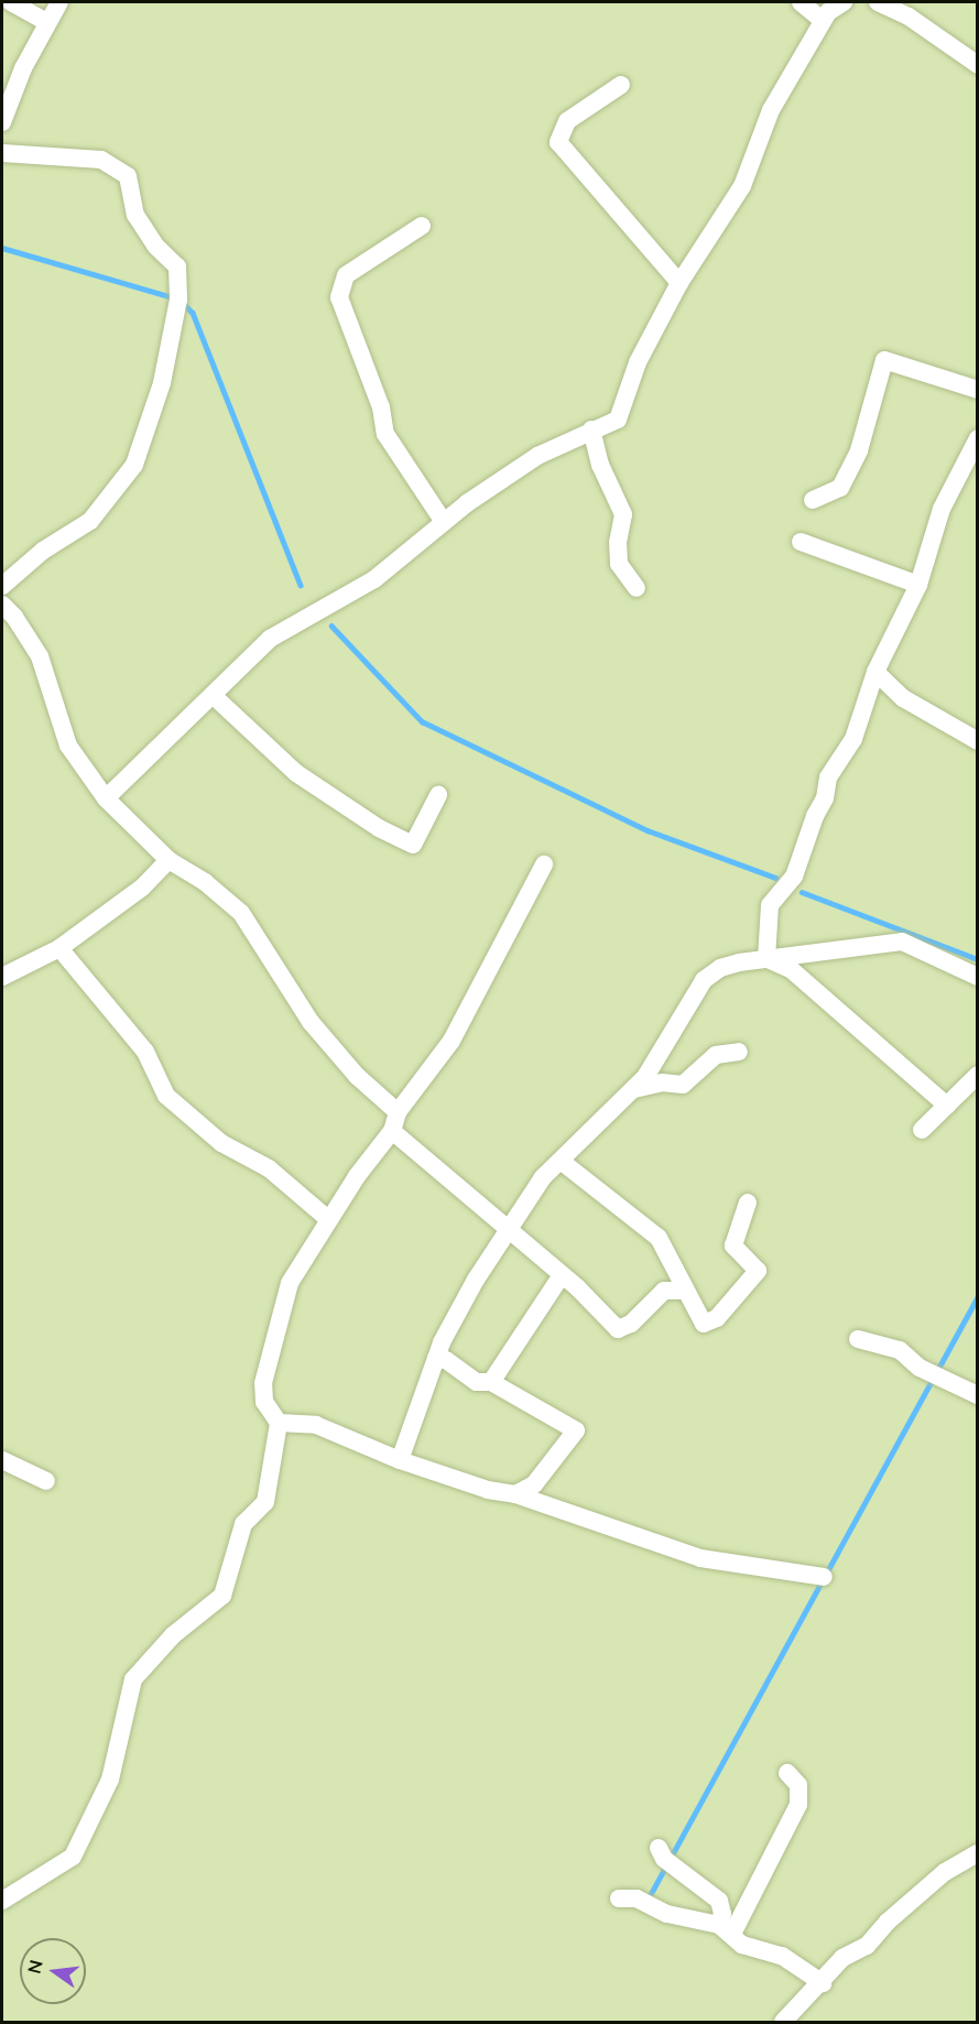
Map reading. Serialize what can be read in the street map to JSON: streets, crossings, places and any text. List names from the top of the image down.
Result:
{
  "north": "left"
}
